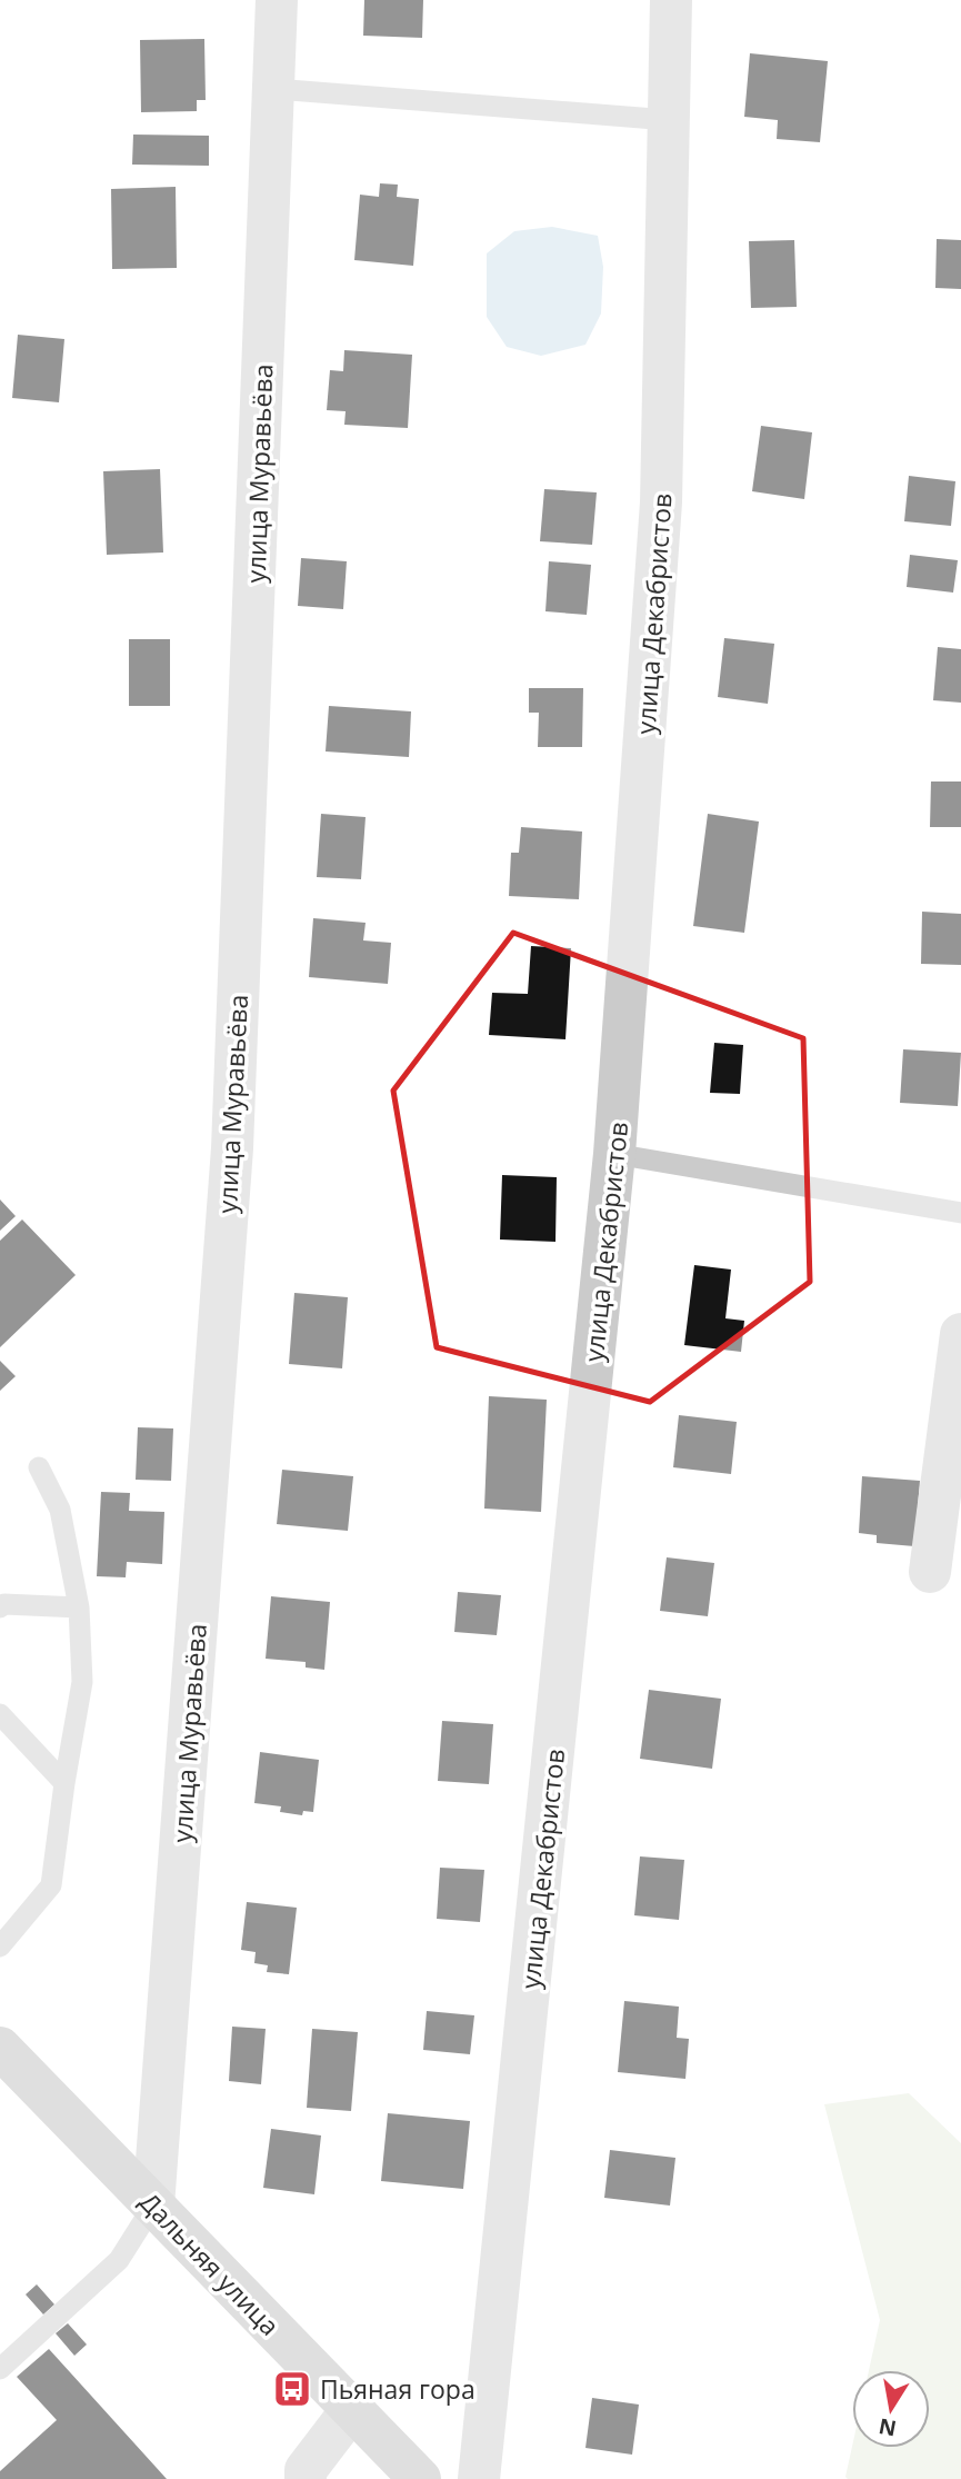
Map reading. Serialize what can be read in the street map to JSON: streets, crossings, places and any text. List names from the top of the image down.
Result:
{
  "streets": {
    "main road": ["Дальняя улица"],
    "street": ["улица Муравьёва", "улица Декабристов"]
  },
  "crossings": [
    ["улица Муравьёва", "Дальняя улица"]
  ],
  "places": {
    "bus stop": ["Пьяная гора"]
  },
  "north": "bottom"
}
